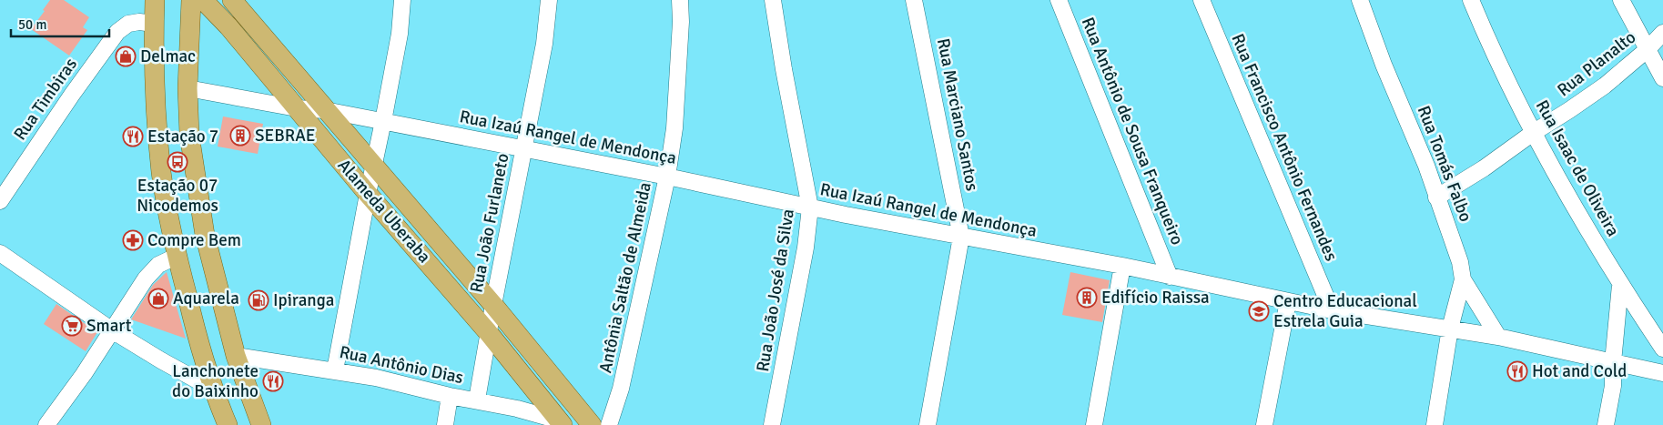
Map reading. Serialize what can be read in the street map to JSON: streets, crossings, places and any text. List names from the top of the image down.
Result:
{
  "streets": {
    "main road": ["Alameda Uberaba"],
    "street": [
      "Rua Planalto",
      "Rua Timbiras",
      "Rua Marciano Santos",
      "Rua Antônio de Sousa Franqueiro",
      "Rua Izaú Rangel de Mendonça",
      "Rua Francisco Antônio Fernandes",
      "Rua Tomás Falbo",
      "Rua Isaac de Oliveira",
      "Rua João Furlaneto",
      "Antônia Saltão de Almeida",
      "Rua João José da Silva",
      "Rua Antônio Dias"
    ]
  },
  "crossings": [
    ["Rua Planalto", "Rua Tomás Falbo"],
    ["Rua Planalto", "Rua Isaac de Oliveira"],
    ["Rua Marciano Santos", "Rua Izaú Rangel de Mendonça"],
    ["Rua Antônio de Sousa Franqueiro", "Rua Izaú Rangel de Mendonça"],
    ["Rua Izaú Rangel de Mendonça", "Rua Francisco Antônio Fernandes"],
    ["Rua Izaú Rangel de Mendonça", "Rua Tomás Falbo"],
    ["Rua Izaú Rangel de Mendonça", "Alameda Uberaba"],
    ["Rua Izaú Rangel de Mendonça", "Rua João Furlaneto"],
    ["Rua Izaú Rangel de Mendonça", "Antônia Saltão de Almeida"],
    ["Rua Izaú Rangel de Mendonça", "Rua João José da Silva"],
    ["Alameda Uberaba", "Rua João Furlaneto"],
    ["Alameda Uberaba", "Rua Antônio Dias"],
    ["Rua João Furlaneto", "Rua Antônio Dias"]
  ],
  "places": {
    "shop": ["Delmac", "Aquarela"],
    "building": ["SEBRAE", "Edifício Raissa"],
    "restaurant": ["Estação 7", "Hot and Cold", "Lanchonete do Baixinho"],
    "bus stop": ["Estação 07 Nicodemos"],
    "pharmacy": ["Compre Bem"],
    "fuel station": ["Ipiranga"],
    "school or university": ["Centro Educacional Estrela Guia"],
    "supermarket": ["Smart"]
  },
  "scale_bar": "50 m"
}
